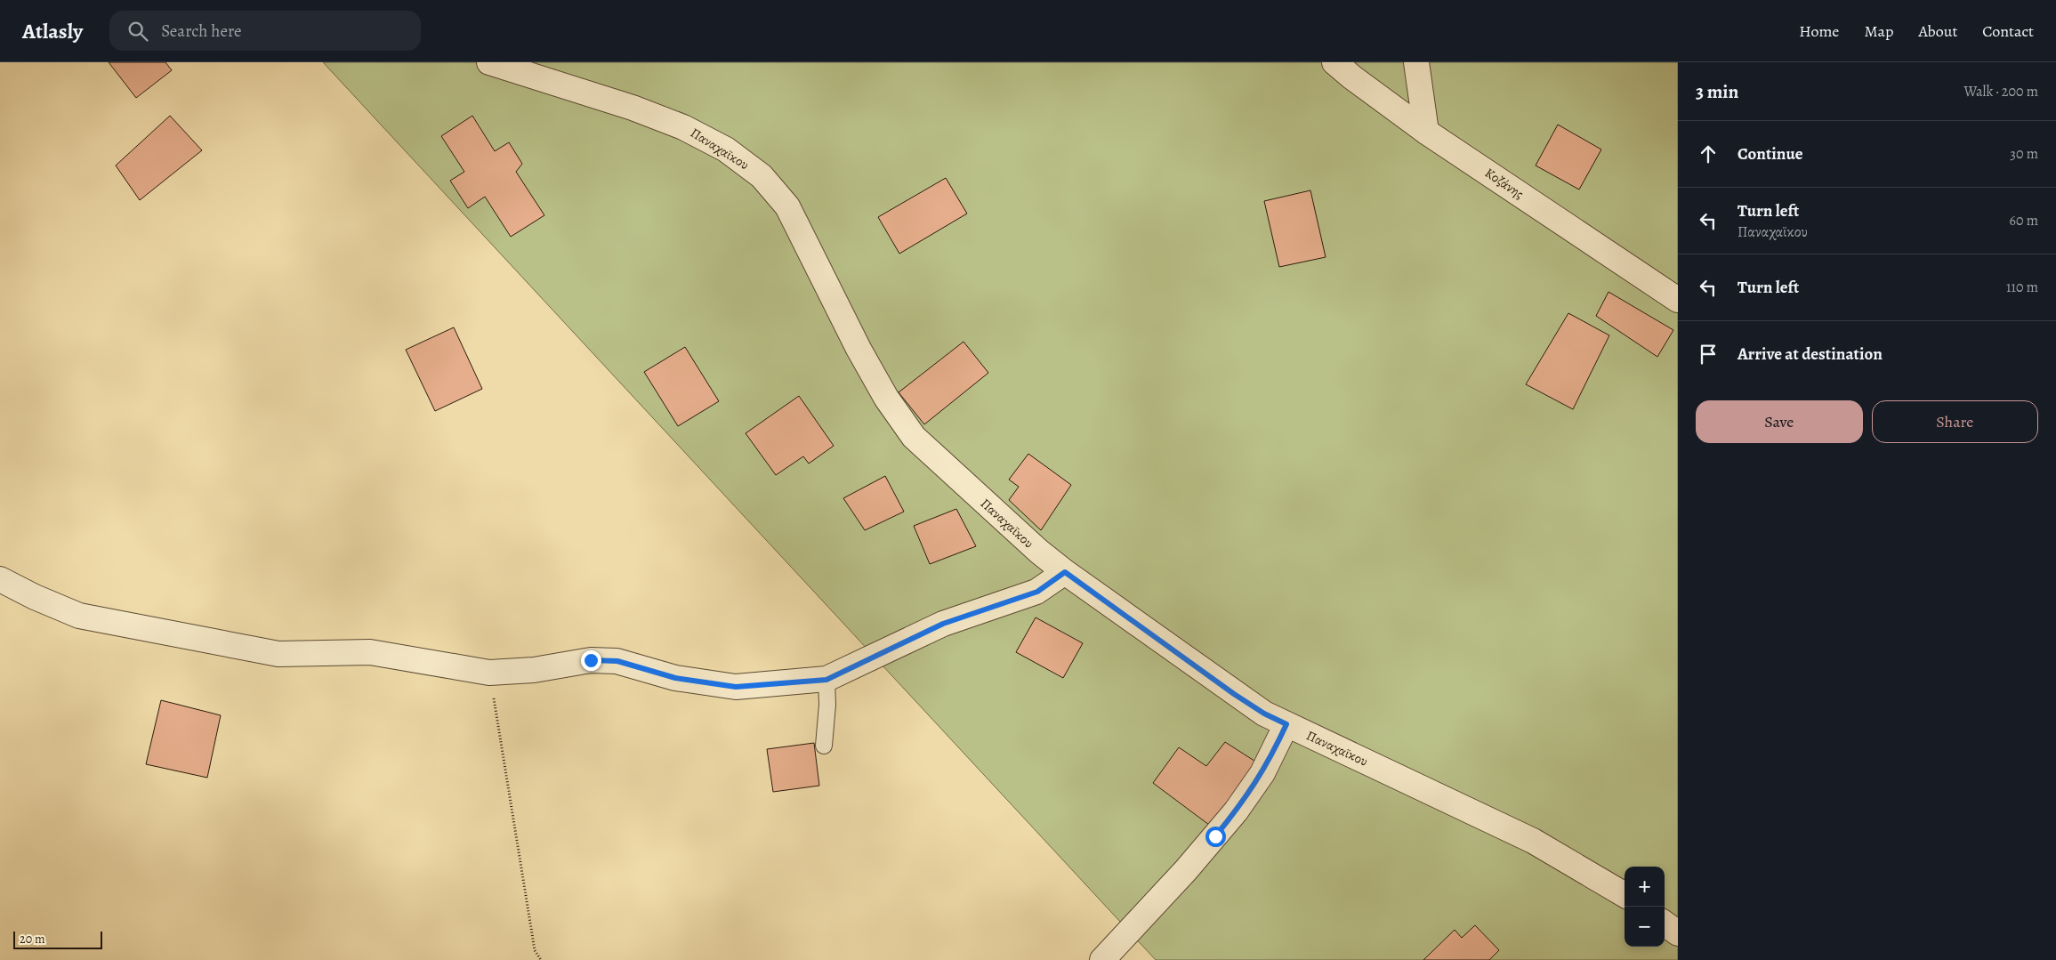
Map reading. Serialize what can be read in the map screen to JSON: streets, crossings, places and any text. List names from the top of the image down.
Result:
{
  "streets": {
    "street": ["Παναχαϊκου", "Κοζάνης"]
  },
  "scale_bar": "20 m",
  "page": {
    "header": "Atlasly",
    "search": "Search here",
    "nav": [
      "Home",
      "Map",
      "About",
      "Contact"
    ],
    "heading": ["3 min", "Walk · 200 m"],
    "list": [
      ["Continue", "30 m"],
      ["Turn left", "Παναχαϊκου", "60 m"],
      ["Turn left", "110 m"],
      "Arrive at destination"
    ],
    "buttons": ["Save", "Share"],
    "map_buttons": ["+", "−"],
    "scale": "20 m"
  }
}
